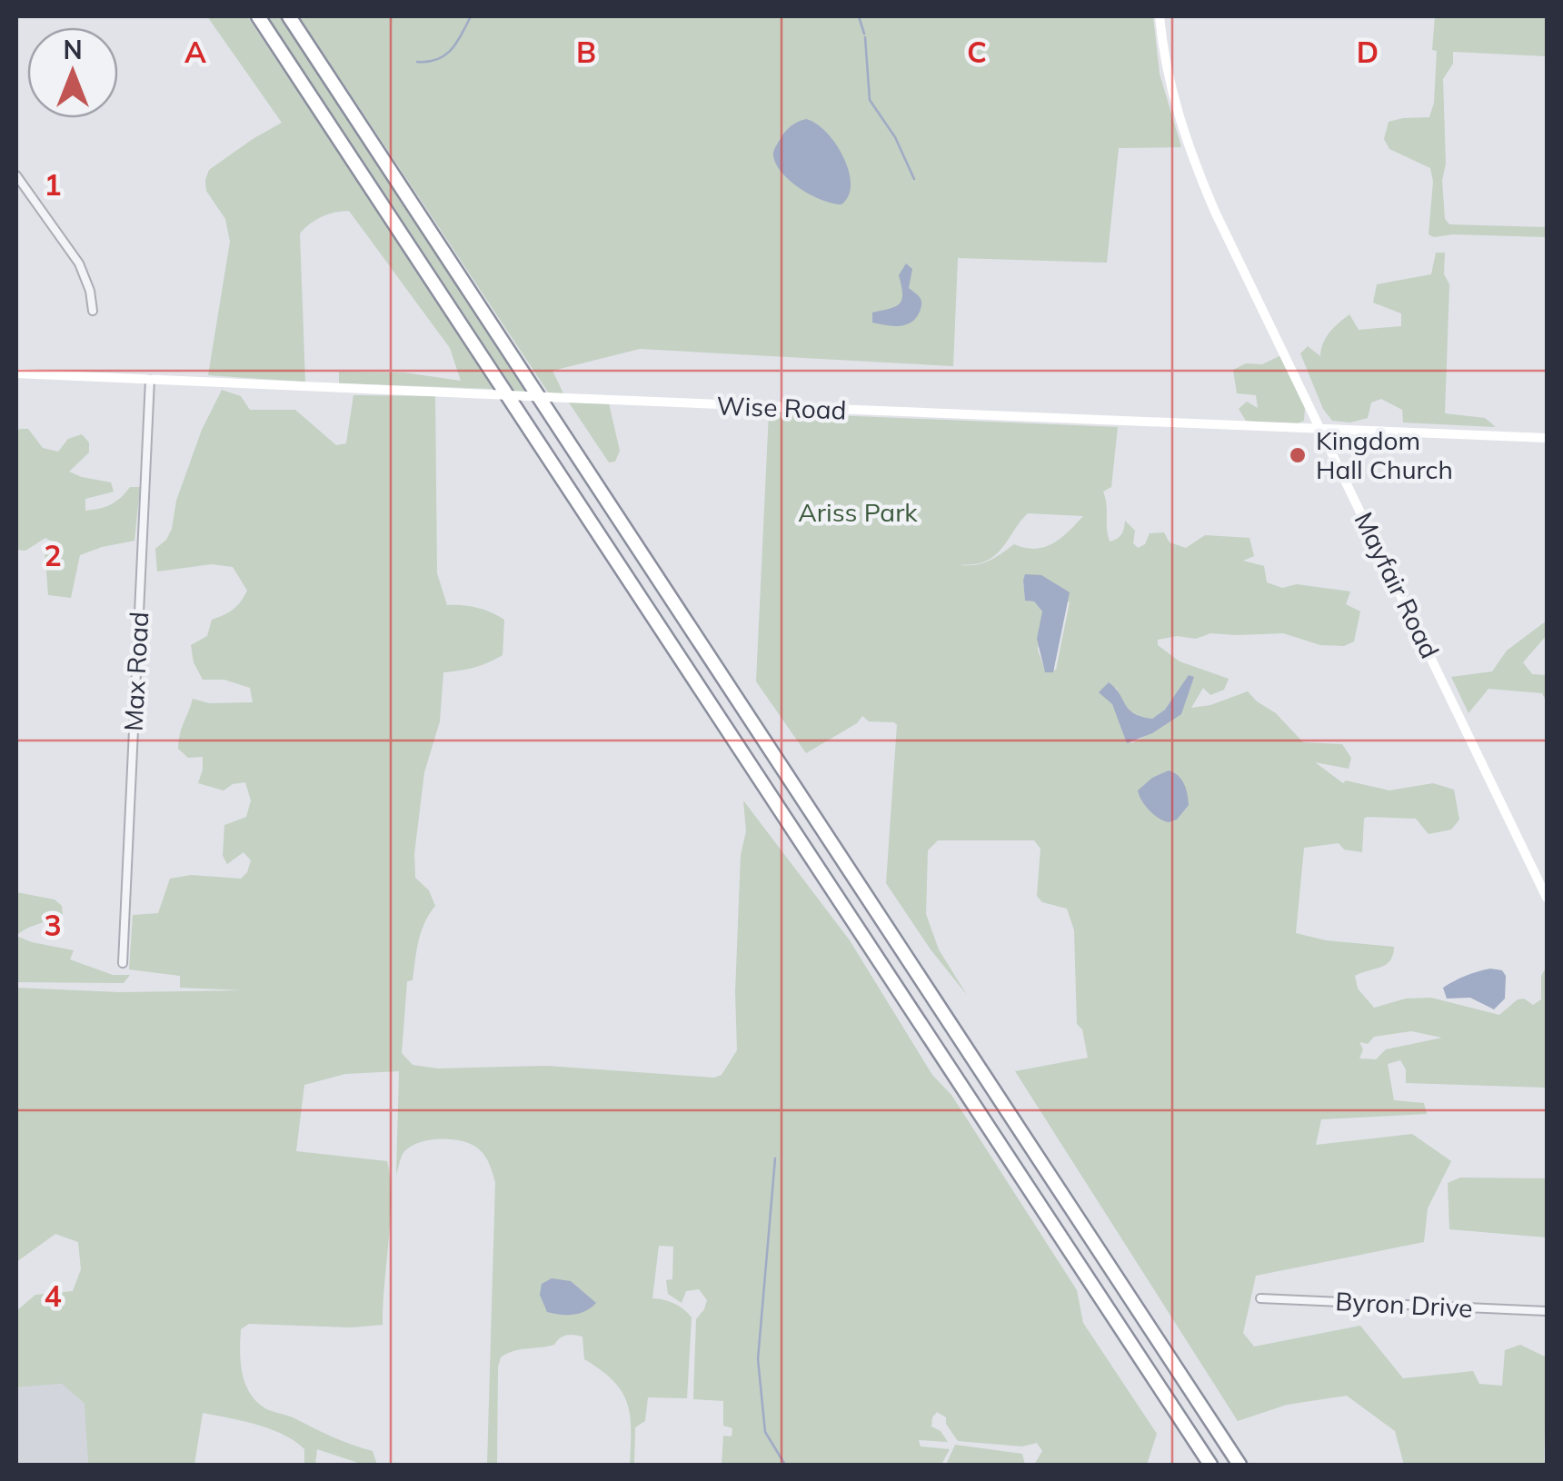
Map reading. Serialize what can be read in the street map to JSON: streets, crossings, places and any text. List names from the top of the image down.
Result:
{
  "streets": {
    "street": [
      "Wise Road",
      "Mayfair Road",
      "Max Road",
      "Byron Drive"
    ]
  },
  "crossings": [
    ["Wise Road", "Mayfair Road"],
    ["Wise Road", "Max Road"]
  ],
  "parks": ["Ariss Park"],
  "places": ["Kingdom Hall Church"],
  "north": "top",
  "grid": {
    "columns": [
      "A",
      "B",
      "C",
      "D"
    ],
    "rows": [
      "1",
      "2",
      "3",
      "4"
    ]
  }
}
